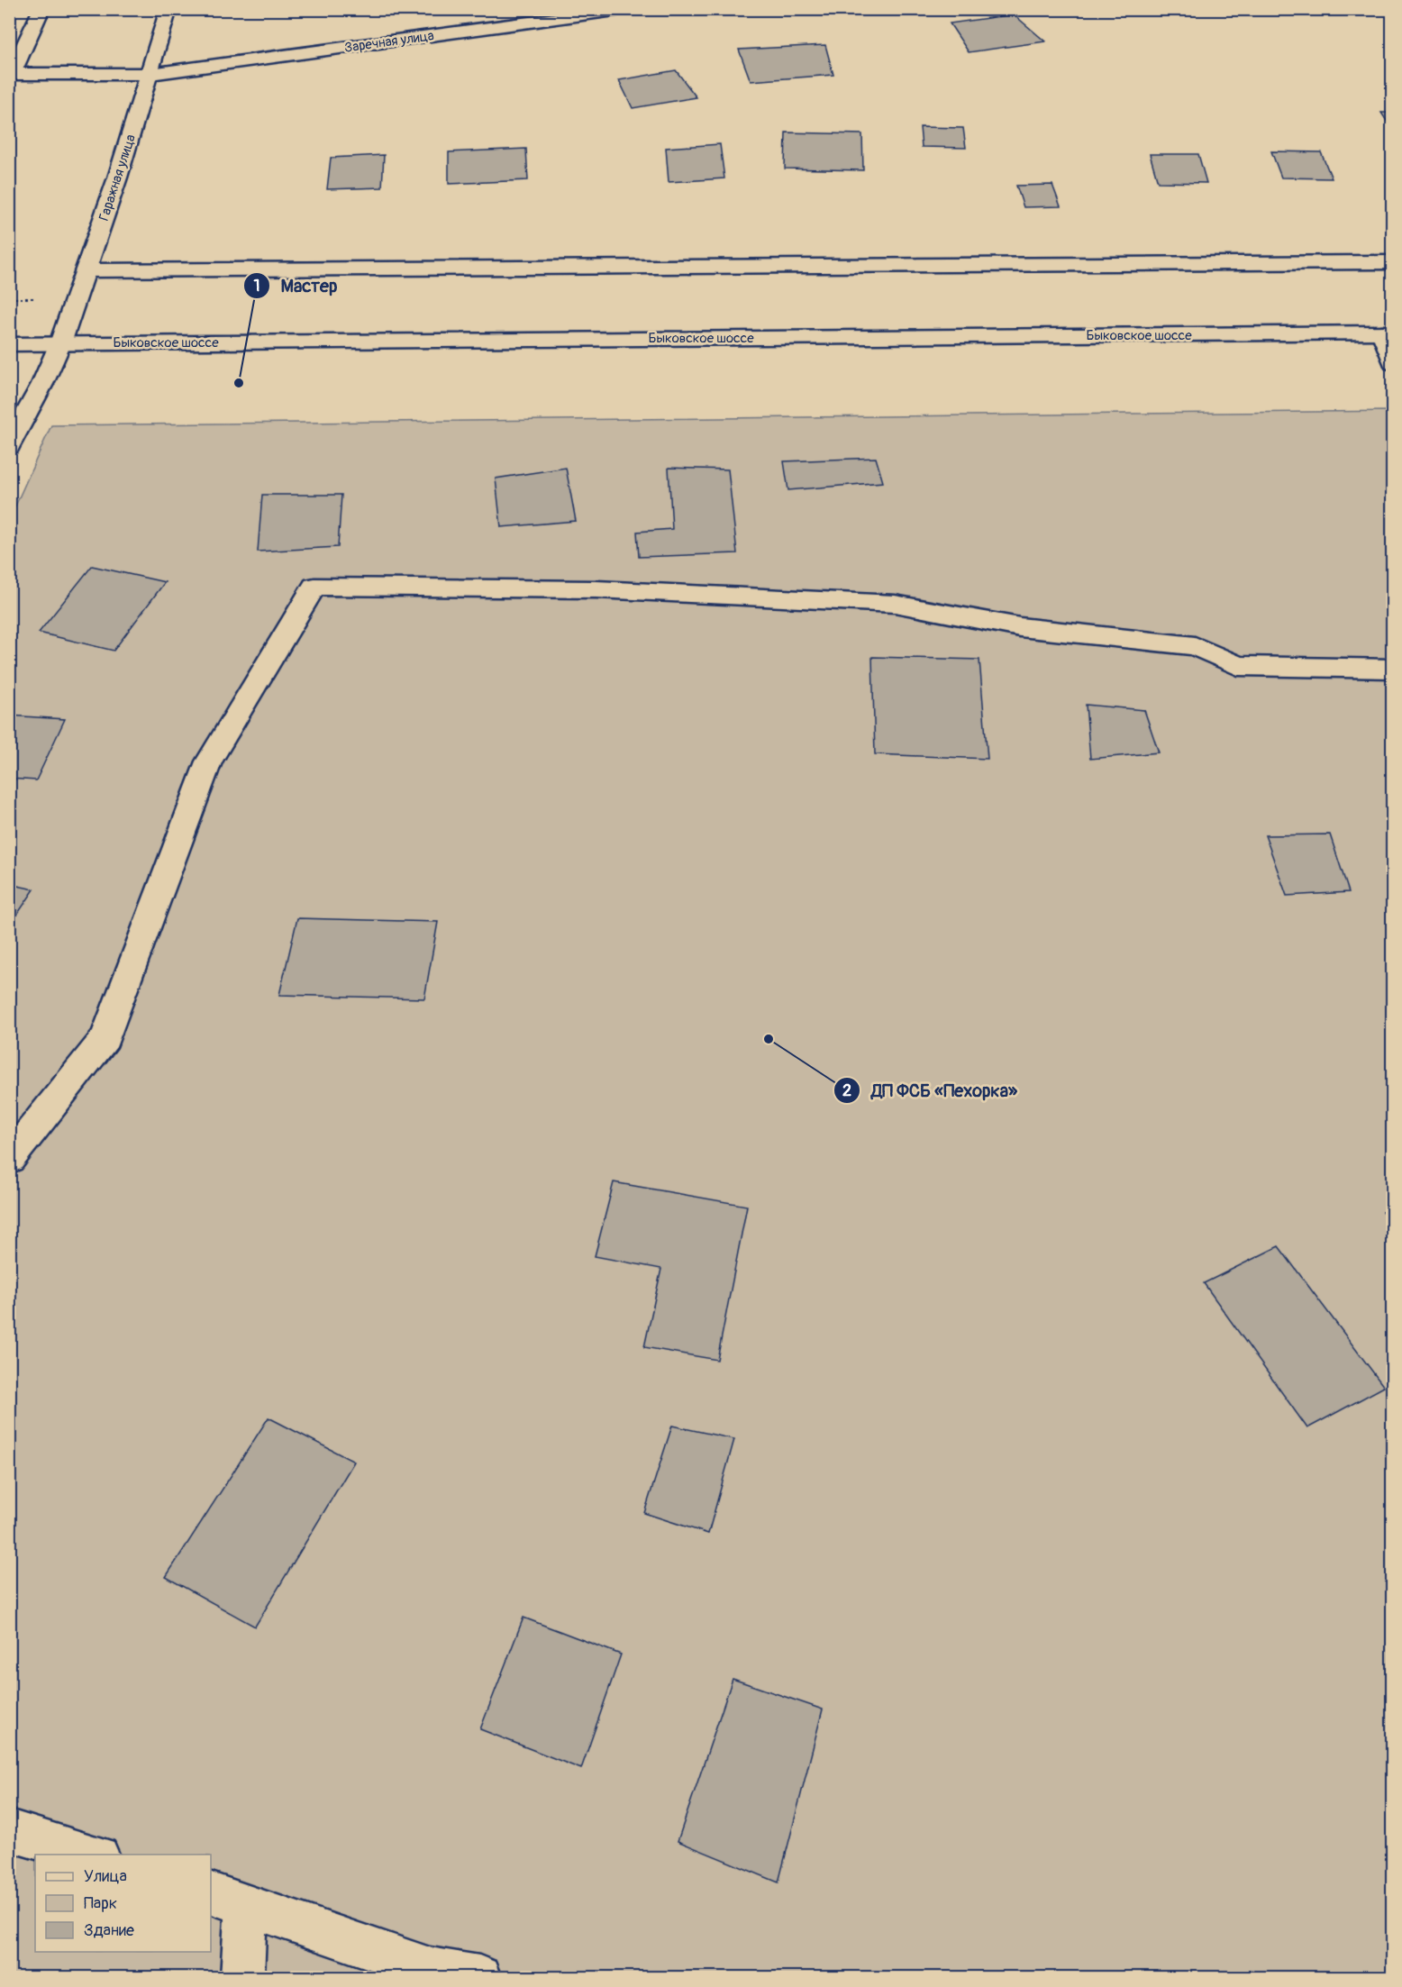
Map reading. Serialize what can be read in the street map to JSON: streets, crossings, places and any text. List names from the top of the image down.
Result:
{
  "streets": {
    "street": ["Заречная улица", "Гаражная улица", "Быковское шоссе"]
  },
  "crossings": [
    ["Заречная улица", "Гаражная улица"],
    ["Гаражная улица", "Быковское шоссе"]
  ],
  "places": ["Мастер", "ДП ФСБ «Пехорка»"],
  "legend": ["Улица", "Парк", "Здание"]
}
